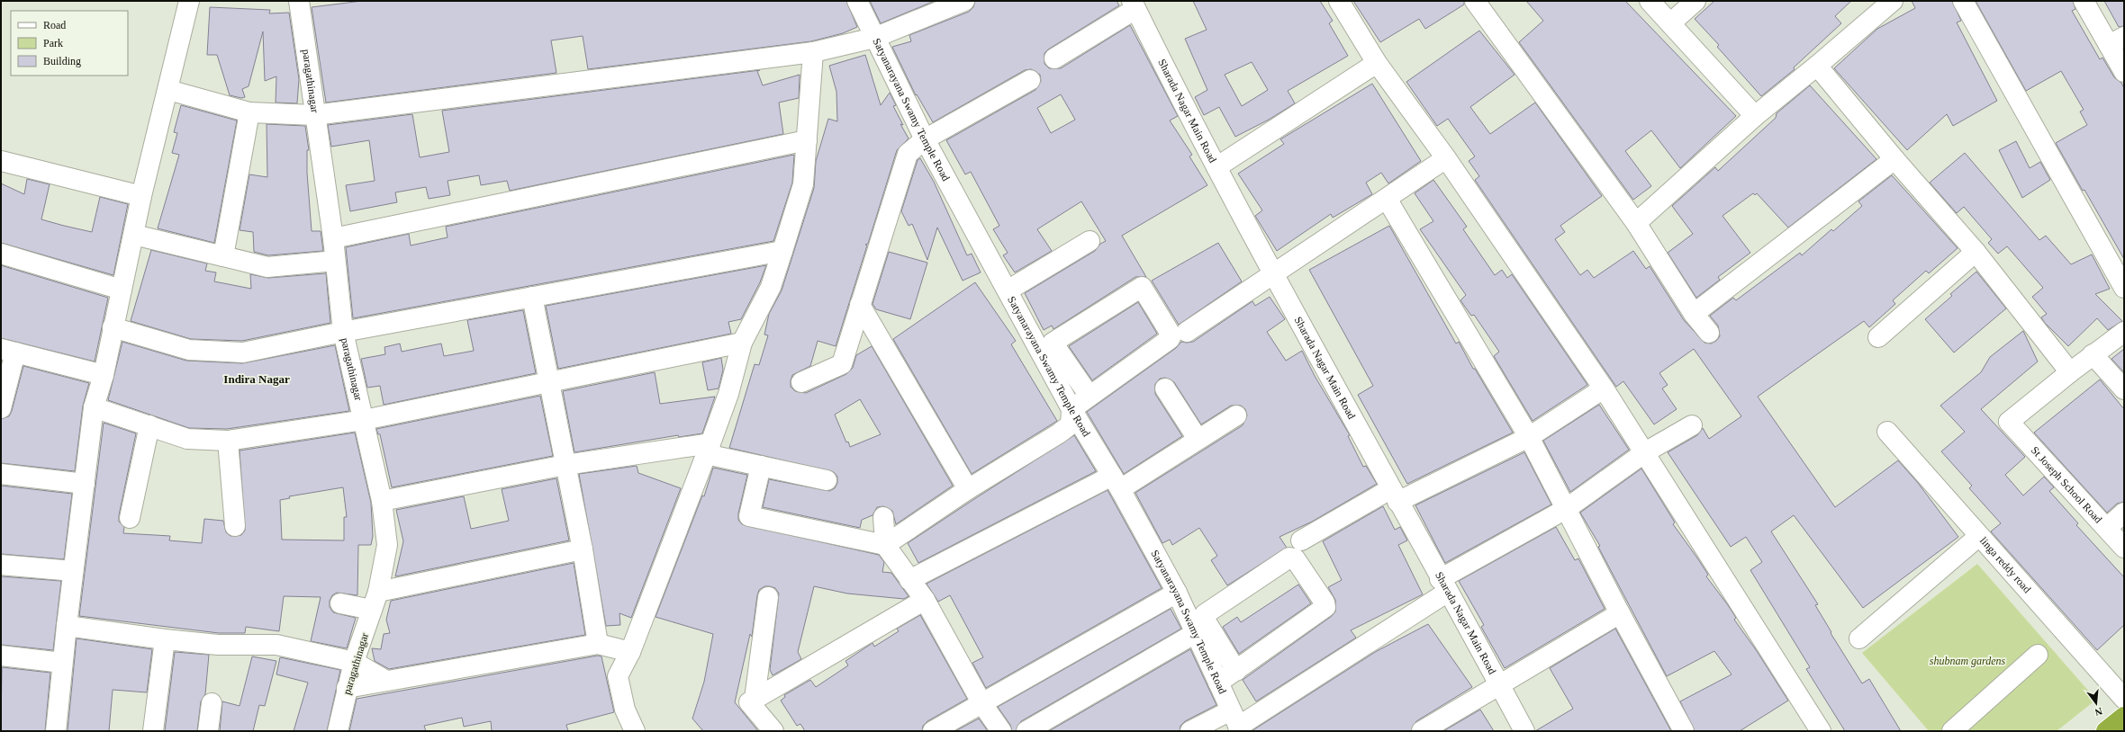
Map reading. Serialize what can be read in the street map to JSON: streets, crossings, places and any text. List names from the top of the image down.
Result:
{
  "streets": {
    "street": [
      "paragathinagar",
      "Satyanarayana Swamy Temple Road",
      "Sharada Nagar Main Road",
      "St Joseph School Road",
      "linga reddy road"
    ]
  },
  "districts": ["Indira Nagar"],
  "parks": ["shubnam gardens"],
  "legend": ["Road", "Park", "Building"],
  "north": "bottom"
}
